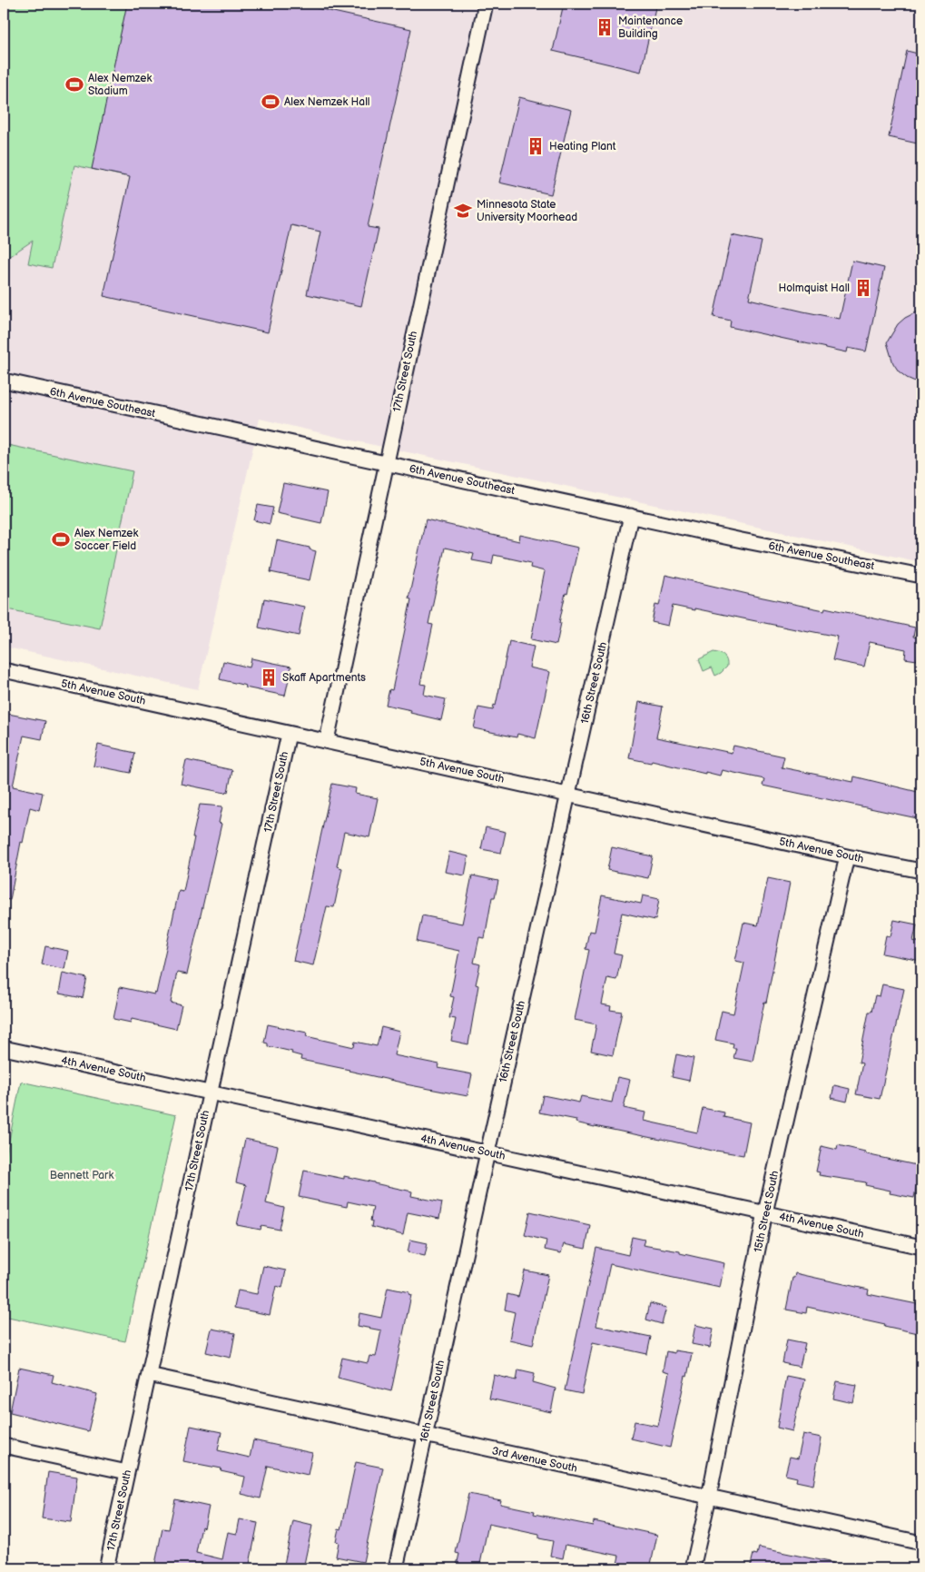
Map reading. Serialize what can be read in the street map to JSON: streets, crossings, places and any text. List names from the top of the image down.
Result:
{
  "streets": {
    "street": [
      "17th Street South",
      "6th Avenue Southeast",
      "16th Street South",
      "5th Avenue South",
      "4th Avenue South",
      "15th Street South",
      "3rd Avenue South"
    ]
  },
  "crossings": [
    ["17th Street South", "6th Avenue Southeast"],
    ["17th Street South", "5th Avenue South"],
    ["17th Street South", "4th Avenue South"],
    ["17th Street South", "3rd Avenue South"],
    ["6th Avenue Southeast", "16th Street South"],
    ["16th Street South", "5th Avenue South"],
    ["16th Street South", "4th Avenue South"],
    ["16th Street South", "3rd Avenue South"],
    ["5th Avenue South", "15th Street South"],
    ["4th Avenue South", "15th Street South"],
    ["15th Street South", "3rd Avenue South"]
  ],
  "parks": ["Bennett Park"],
  "places": {
    "building": [
      "Maintenance Building",
      "Heating Plant",
      "Holmquist Hall",
      "Skaff Apartments"
    ],
    "sports": ["Alex Nemzek Stadium", "Alex Nemzek Hall", "Alex Nemzek Soccer Field"],
    "school or university": ["Minnesota State University Moorhead"]
  }
}
